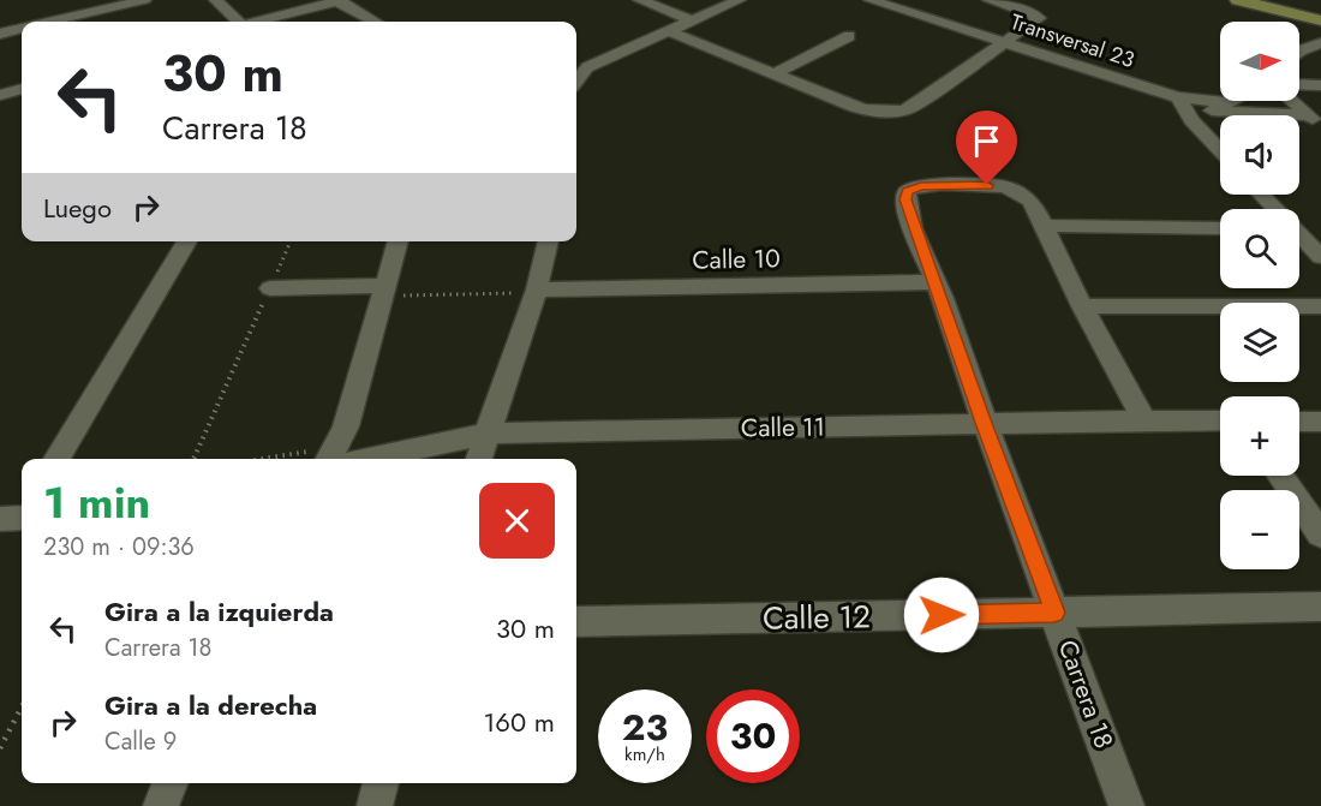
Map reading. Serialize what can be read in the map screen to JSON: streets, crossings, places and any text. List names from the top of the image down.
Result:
{
  "streets": {
    "street": [
      "Transversal 23",
      "Calle 10",
      "Calle 11",
      "Calle 12",
      "Carrera 18"
    ]
  },
  "crossings": [
    ["Calle 10", "Carrera 18"],
    ["Calle 11", "Carrera 18"],
    ["Calle 12", "Carrera 18"]
  ],
  "north": "right",
  "page": {
    "map_buttons": ["+", "−"],
    "turn": ["30 m", "Carrera 18"],
    "then": "Luego",
    "heading": ["1 min", "230 m · 09:36"],
    "list": [
      {
        "name": "Gira a la izquierda",
        "note": "Carrera 18",
        "value": "30 m"
      },
      {
        "name": "Gira a la derecha",
        "note": "Calle 9",
        "value": "160 m"
      }
    ],
    "speed": "23 km/h",
    "limit": "30"
  }
}
